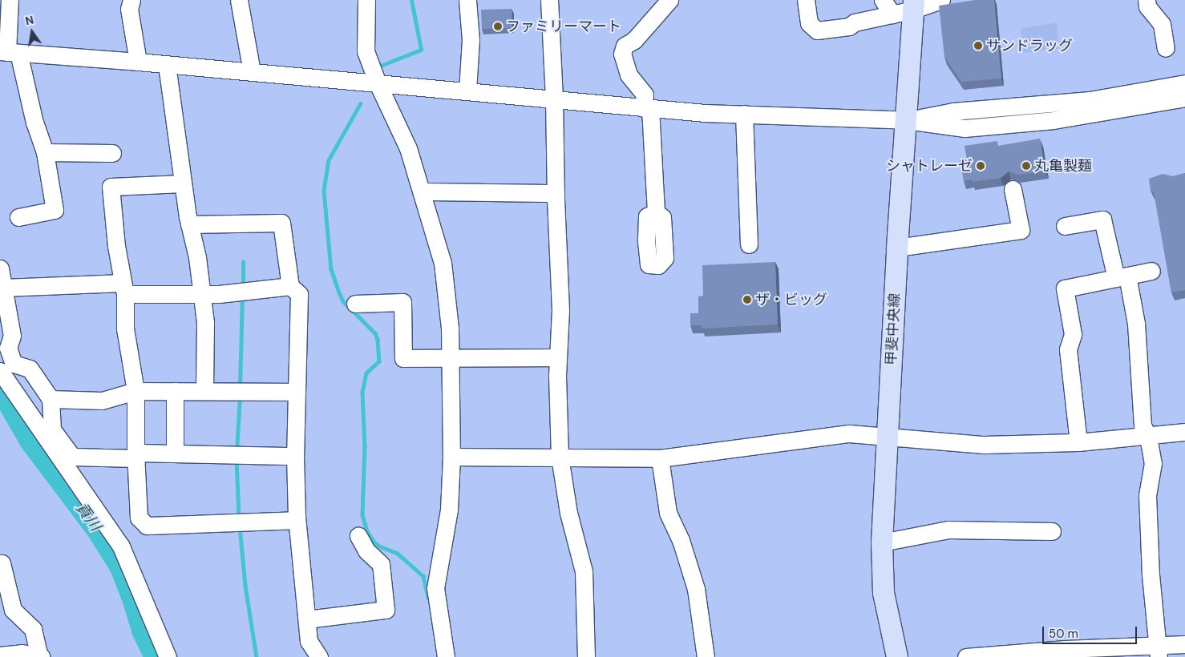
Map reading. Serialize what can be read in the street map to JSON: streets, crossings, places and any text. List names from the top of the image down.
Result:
{
  "streets": {
    "main road": ["甲斐中央線"]
  },
  "water": ["貢川"],
  "places": [
    "ファミリーマート",
    "サンドラッグ",
    "シャトレーゼ",
    "丸亀製麺",
    "ザ・ビッグ"
  ],
  "scale_bar": "50 m",
  "north": "top"
}
